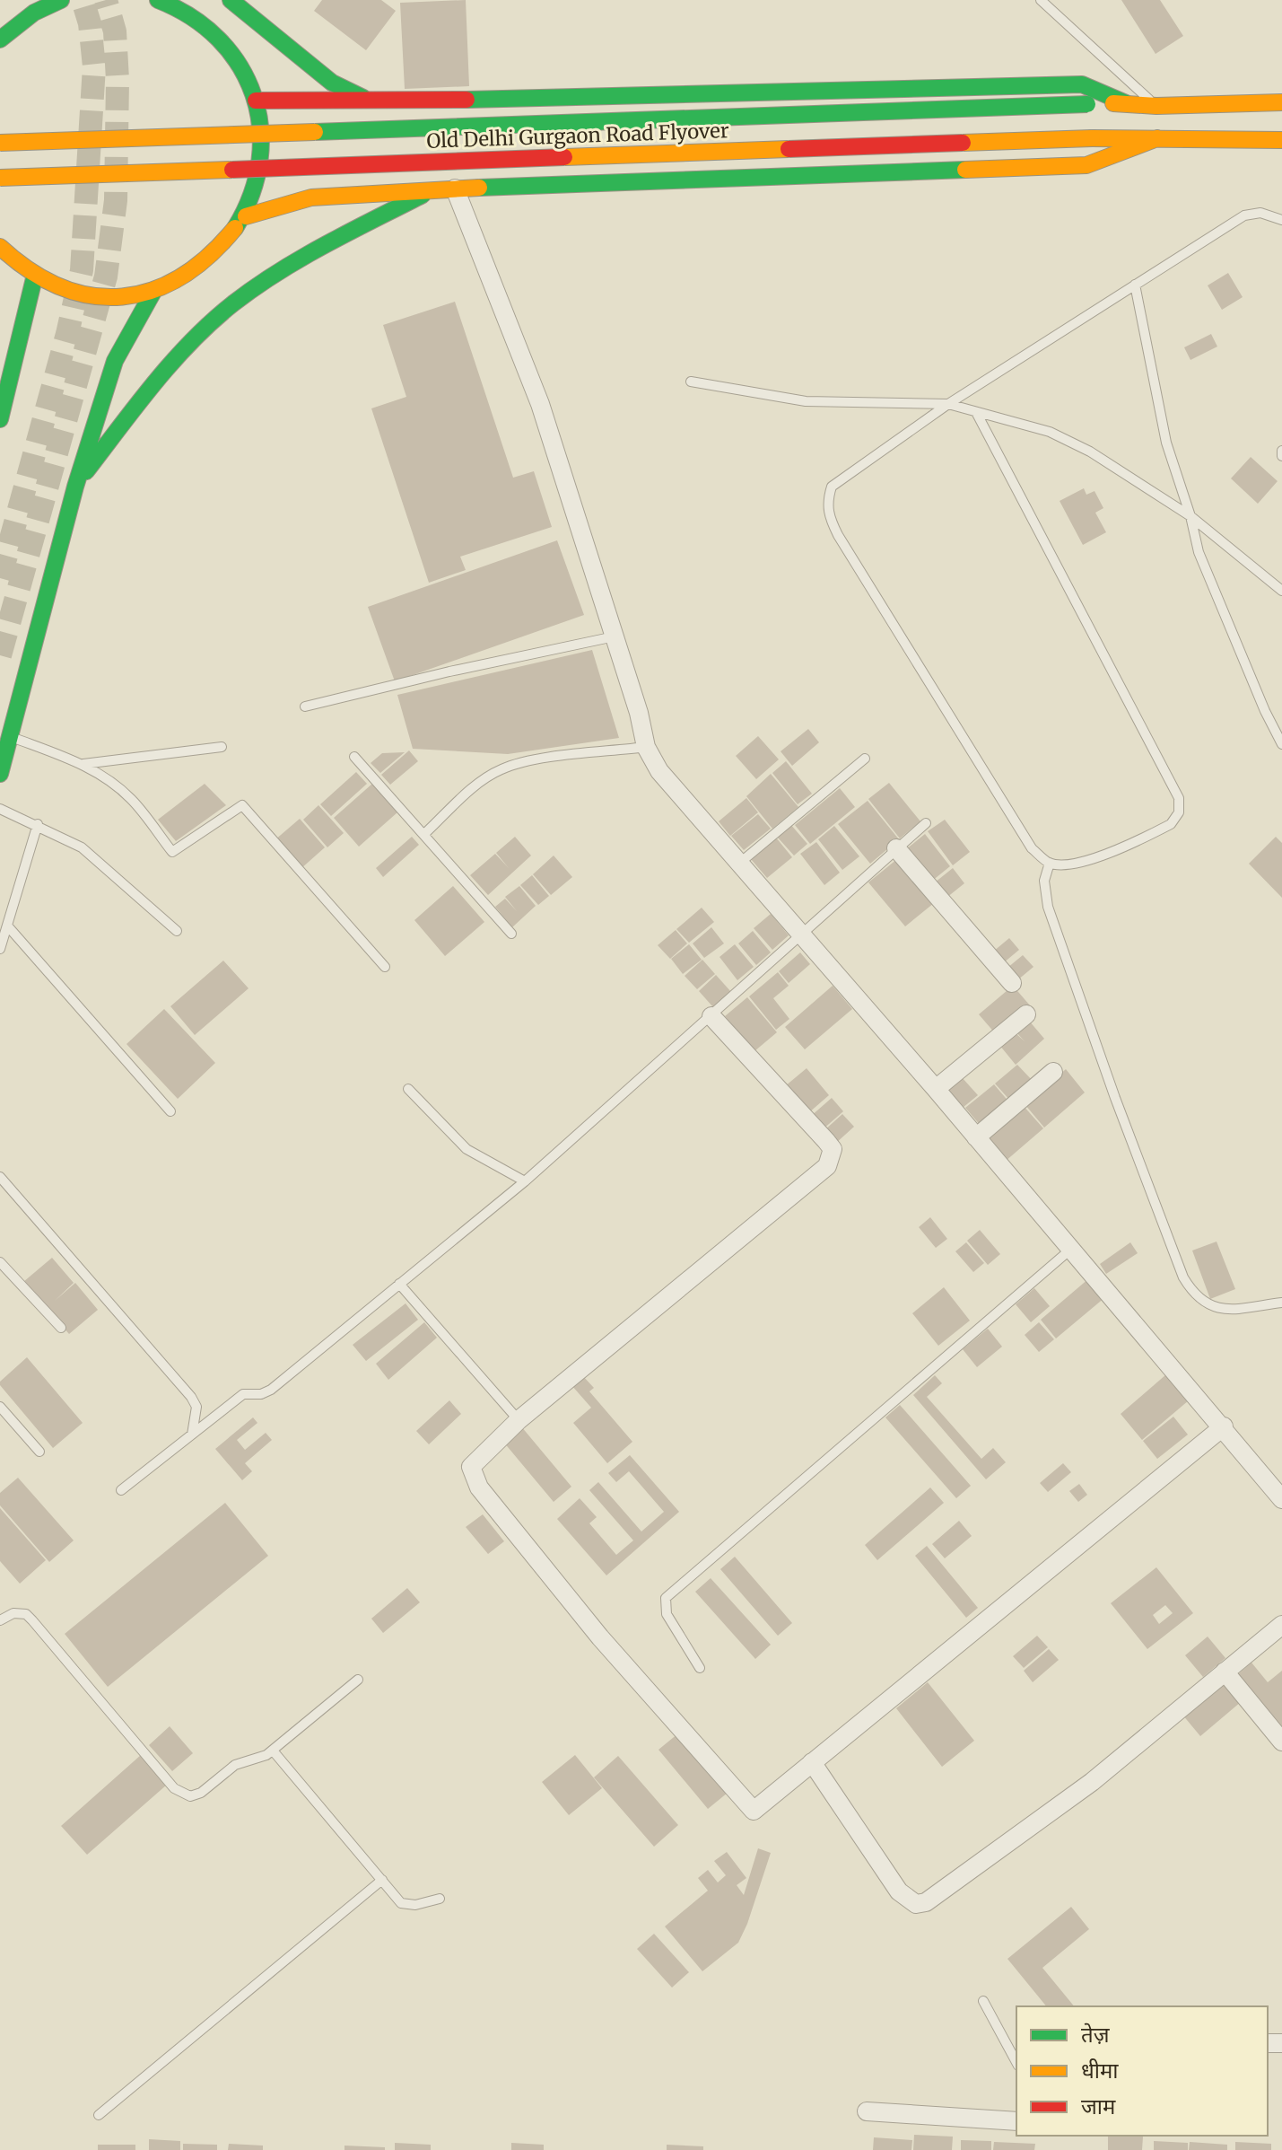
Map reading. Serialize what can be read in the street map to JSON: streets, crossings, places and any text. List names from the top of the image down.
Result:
{
  "streets": {
    "main road": ["Old Delhi Gurgaon Road Flyover"]
  },
  "legend": ["तेज़", "धीमा", "जाम"]
}
